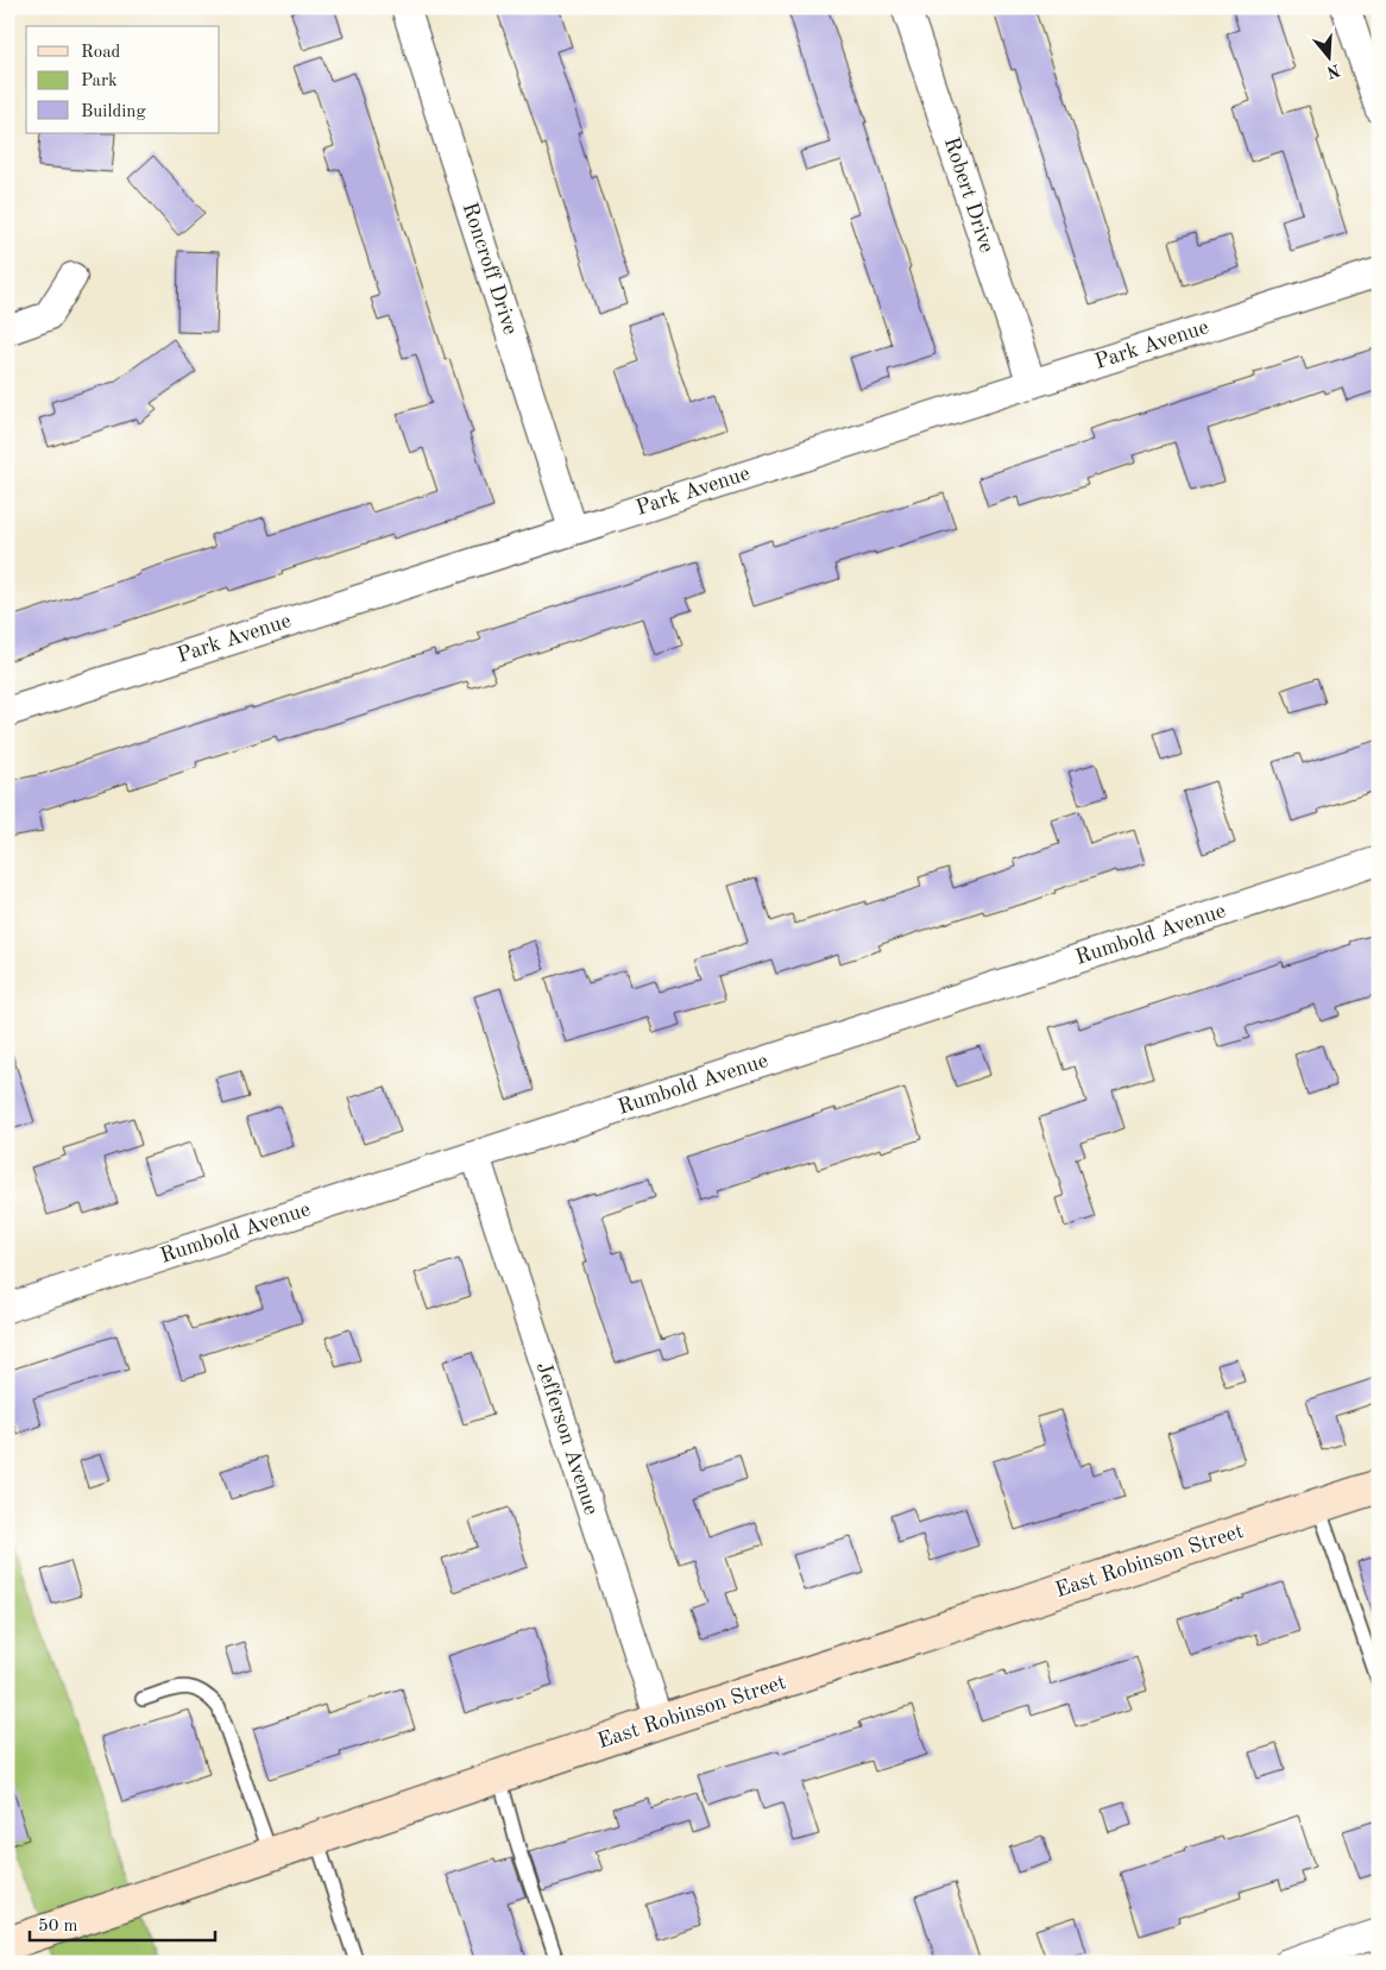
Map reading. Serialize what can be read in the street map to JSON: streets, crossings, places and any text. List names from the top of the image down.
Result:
{
  "streets": {
    "street": [
      "Robert Drive",
      "Roncroff Drive",
      "Park Avenue",
      "Rumbold Avenue",
      "Jefferson Avenue",
      "East Robinson Street"
    ]
  },
  "crossings": [
    ["Robert Drive", "Park Avenue"],
    ["Roncroff Drive", "Park Avenue"],
    ["Rumbold Avenue", "Jefferson Avenue"],
    ["Jefferson Avenue", "East Robinson Street"]
  ],
  "legend": ["Road", "Park", "Building"],
  "scale_bar": "50 m",
  "north": "bottom"
}
